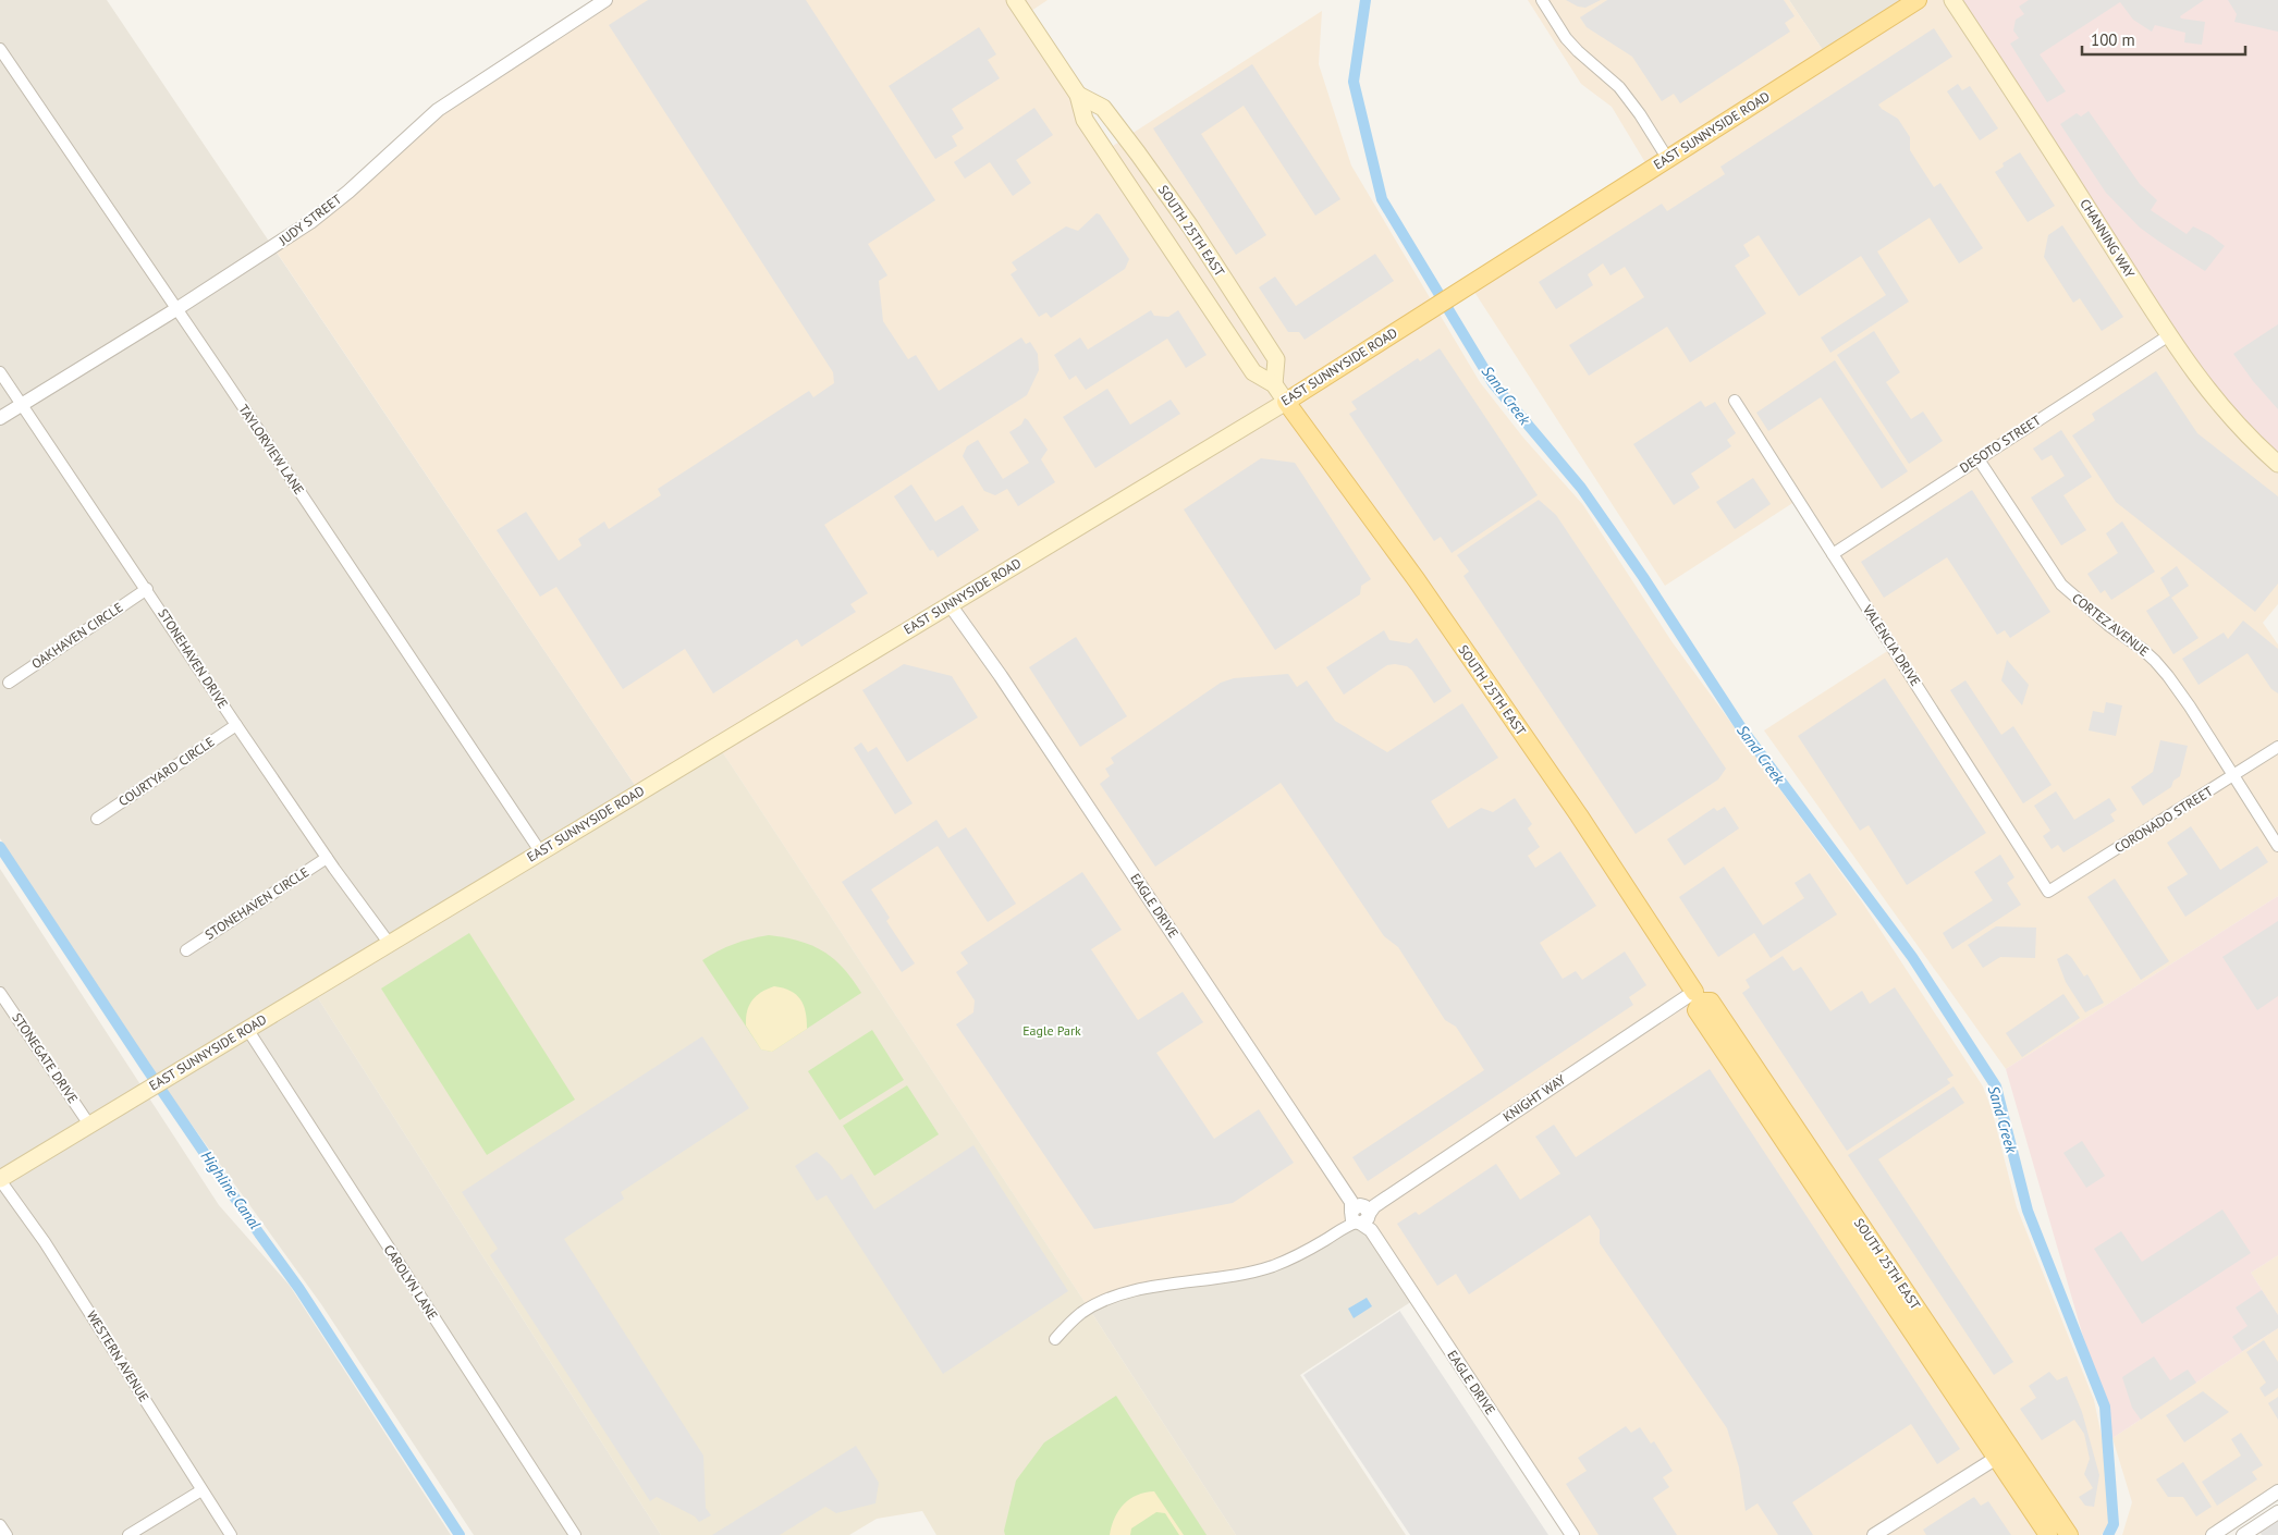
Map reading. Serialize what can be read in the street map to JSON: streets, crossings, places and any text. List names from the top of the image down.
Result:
{
  "streets": {
    "main road": ["EAST SUNNYSIDE ROAD", "SOUTH 25TH EAST", "CHANNING WAY"],
    "street": [
      "JUDY STREET",
      "DESOTO STREET",
      "TAYLORVIEW LANE",
      "CORTEZ AVENUE",
      "OAKHAVEN CIRCLE",
      "VALENCIA DRIVE",
      "STONEHAVEN DRIVE",
      "COURTYARD CIRCLE",
      "CORONADO STREET",
      "STONEHAVEN CIRCLE",
      "EAGLE DRIVE",
      "STONEGATE DRIVE",
      "KNIGHT WAY",
      "CAROLYN LANE",
      "WESTERN AVENUE"
    ]
  },
  "crossings": [
    ["EAST SUNNYSIDE ROAD", "SOUTH 25TH EAST"],
    ["EAST SUNNYSIDE ROAD", "TAYLORVIEW LANE"],
    ["EAST SUNNYSIDE ROAD", "STONEHAVEN DRIVE"],
    ["EAST SUNNYSIDE ROAD", "EAGLE DRIVE"],
    ["EAST SUNNYSIDE ROAD", "STONEGATE DRIVE"],
    ["EAST SUNNYSIDE ROAD", "CAROLYN LANE"],
    ["EAST SUNNYSIDE ROAD", "WESTERN AVENUE"],
    ["JUDY STREET", "TAYLORVIEW LANE"],
    ["JUDY STREET", "STONEHAVEN DRIVE"],
    ["SOUTH 25TH EAST", "KNIGHT WAY"],
    ["CHANNING WAY", "DESOTO STREET"],
    ["DESOTO STREET", "CORTEZ AVENUE"],
    ["DESOTO STREET", "VALENCIA DRIVE"],
    ["CORTEZ AVENUE", "CORONADO STREET"],
    ["OAKHAVEN CIRCLE", "STONEHAVEN DRIVE"],
    ["VALENCIA DRIVE", "CORONADO STREET"],
    ["STONEHAVEN DRIVE", "COURTYARD CIRCLE"],
    ["STONEHAVEN DRIVE", "STONEHAVEN CIRCLE"],
    ["EAGLE DRIVE", "KNIGHT WAY"]
  ],
  "water": ["Sand Creek", "Highline Canal"],
  "parks": ["Eagle Park"],
  "scale_bar": "100 m"
}
